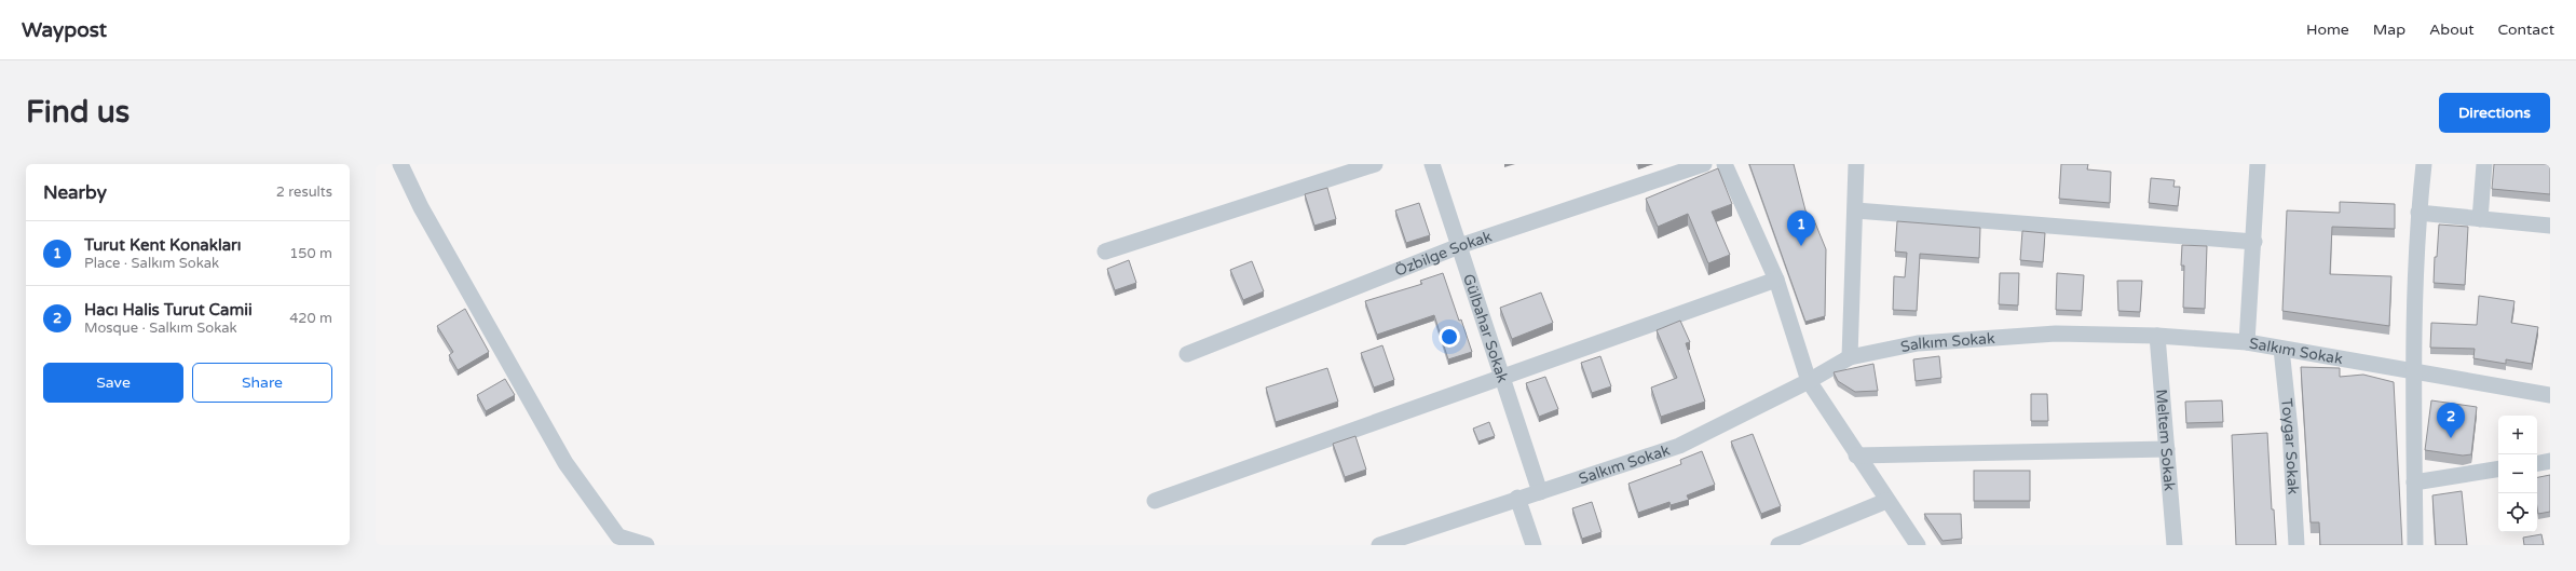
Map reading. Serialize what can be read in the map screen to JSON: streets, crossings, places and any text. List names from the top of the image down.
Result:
{
  "streets": {
    "street": [
      "Özbilge Sokak",
      "Gülbahar Sokak",
      "Salkım Sokak",
      "Meltem Sokak",
      "Toygar Sokak"
    ]
  },
  "crossings": [
    ["Özbilge Sokak", "Gülbahar Sokak"],
    ["Gülbahar Sokak", "Salkım Sokak"],
    ["Salkım Sokak", "Meltem Sokak"],
    ["Salkım Sokak", "Toygar Sokak"]
  ],
  "page": {
    "header": "Waypost",
    "nav": [
      "Home",
      "Map",
      "About",
      "Contact"
    ],
    "buttons": [
      "Directions",
      ["Save", "Share"]
    ],
    "title": "Find us",
    "heading": ["Nearby", "2 results"],
    "pins": ["1", "2"],
    "list": [
      {
        "mark": "1",
        "name": "Turut Kent Konakları",
        "note": "Place · Salkım Sokak",
        "value": "150 m"
      },
      {
        "mark": "2",
        "name": "Hacı Halis Turut Camii",
        "note": "Mosque · Salkım Sokak",
        "value": "420 m"
      }
    ],
    "map_buttons": ["+", "−"]
  }
}
